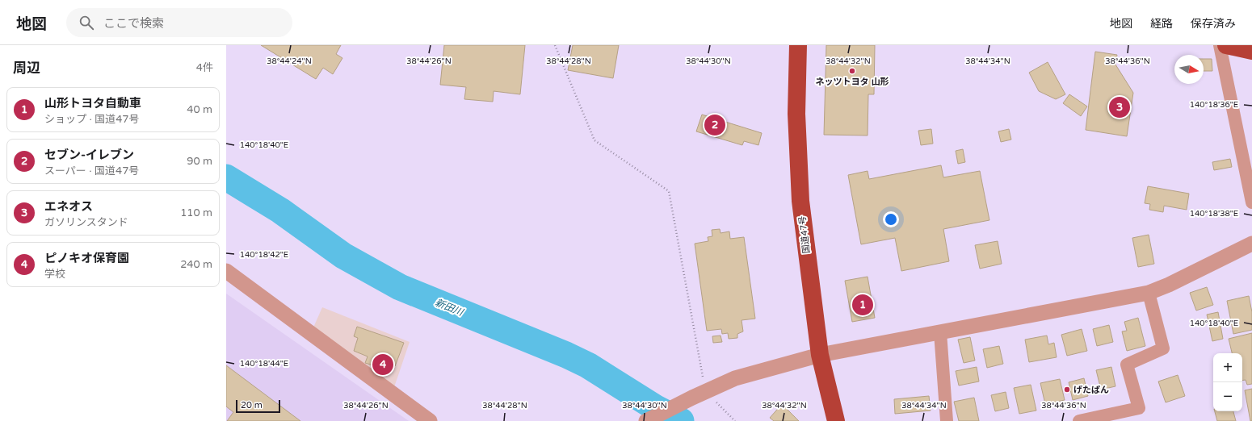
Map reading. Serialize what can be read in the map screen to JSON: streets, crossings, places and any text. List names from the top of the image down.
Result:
{
  "streets": {
    "highway": ["国道47号"]
  },
  "water": ["新田川"],
  "places": ["ネッツトヨタ 山形", "げたぱん"],
  "scale_bar": "20 m",
  "north": "right",
  "page": {
    "header": "地図",
    "search": "ここで検索",
    "nav": ["地図", "経路", "保存済み"],
    "heading": ["周辺", "4件"],
    "list": [
      {
        "mark": "1",
        "name": "山形トヨタ自動車",
        "note": "ショップ · 国道47号",
        "value": "40 m"
      },
      {
        "mark": "2",
        "name": "セブン-イレブン",
        "note": "スーパー · 国道47号",
        "value": "90 m"
      },
      {
        "mark": "3",
        "name": "エネオス",
        "note": "ガソリンスタンド",
        "value": "110 m"
      },
      {
        "mark": "4",
        "name": "ピノキオ保育園",
        "note": "学校",
        "value": "240 m"
      }
    ],
    "pins": [
      "3",
      "2",
      "1",
      "4"
    ],
    "map_buttons": ["+", "−"],
    "scale": "20 m"
  },
  "coordinates": [
    "38°44'24\"N",
    "38°44'34\"N",
    "38°44'36\"N",
    "38°44'26\"N",
    "38°44'28\"N",
    "38°44'30\"N",
    "38°44'32\"N",
    "140°18'36\"E",
    "140°18'40\"E",
    "140°18'38\"E",
    "140°18'42\"E",
    "140°18'44\"E"
  ]
}
